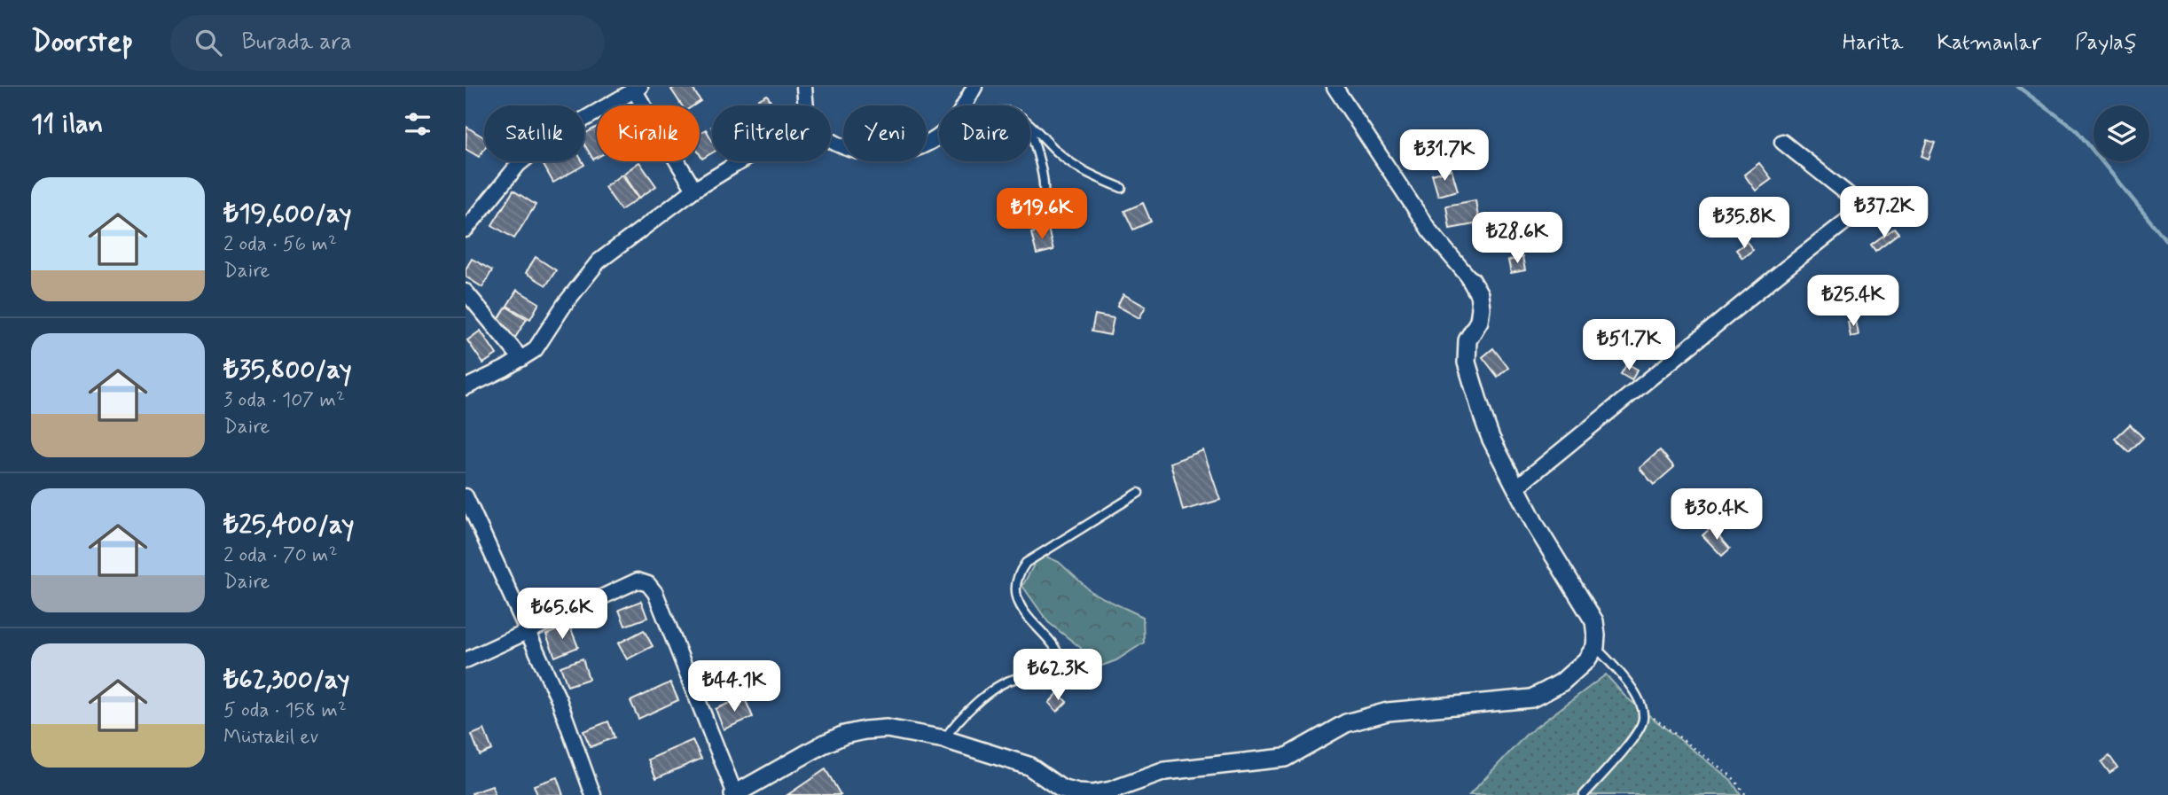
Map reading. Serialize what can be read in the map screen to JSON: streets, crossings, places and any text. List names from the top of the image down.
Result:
{
  "page": {
    "header": "Doorstep",
    "search": "Burada ara",
    "nav": ["Harita", "Katmanlar", "Paylaş"],
    "heading": "11 ilan",
    "chip": [
      "Satılık",
      "Kiralık",
      "Filtreler",
      "Yeni",
      "Daire"
    ],
    "price": [
      "₺31.7K",
      "₺37.2K",
      "₺19.6K",
      "₺35.8K",
      "₺28.6K",
      "₺25.4K",
      "₺51.7K",
      "₺30.4K",
      "₺65.6K",
      "₺62.3K",
      "₺44.1K"
    ],
    "list": [
      {
        "name": "₺19,600/ay",
        "note": "2 oda · 56 m² · Daire"
      },
      {
        "name": "₺35,800/ay",
        "note": "3 oda · 107 m² · Daire"
      },
      {
        "name": "₺25,400/ay",
        "note": "2 oda · 70 m² · Daire"
      },
      {
        "name": "₺62,300/ay",
        "note": "5 oda · 158 m² · Müstakil ev"
      }
    ]
  }
}
